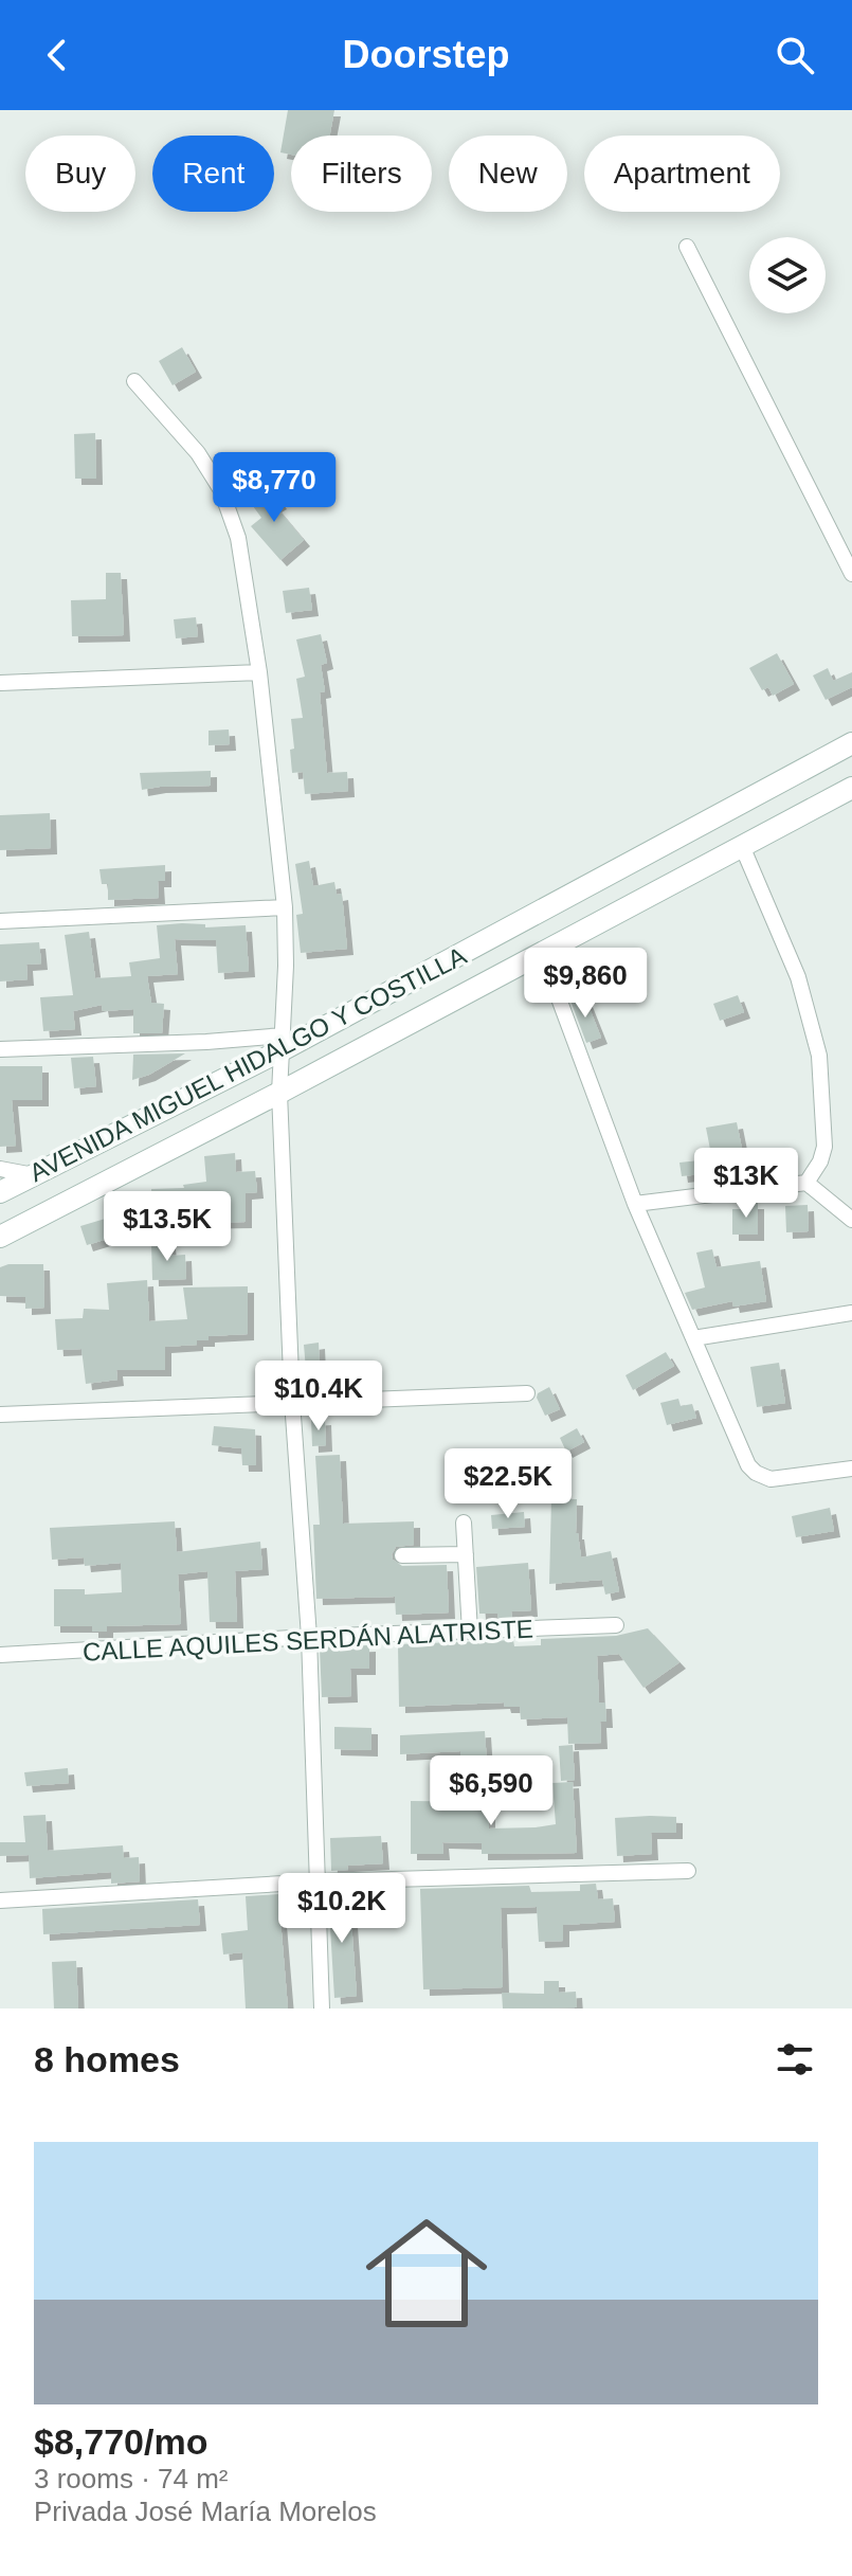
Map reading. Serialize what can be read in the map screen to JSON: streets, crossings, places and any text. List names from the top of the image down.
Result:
{
  "streets": {
    "main road": ["AVENIDA MIGUEL HIDALGO Y COSTILLA"],
    "street": ["CALLE AQUILES SERDÁN ALATRISTE"]
  },
  "page": {
    "header": "Doorstep",
    "chip": [
      "Buy",
      "Rent",
      "Filters",
      "New",
      "Apartment"
    ],
    "price": [
      "$8,770",
      "$9,860",
      "$13K",
      "$13.5K",
      "$10.4K",
      "$22.5K",
      "$6,590",
      "$10.2K"
    ],
    "heading": "8 homes",
    "list": [
      {
        "name": "$8,770/mo",
        "note": "3 rooms · 74 m² · Privada José María Morelos"
      }
    ]
  }
}
